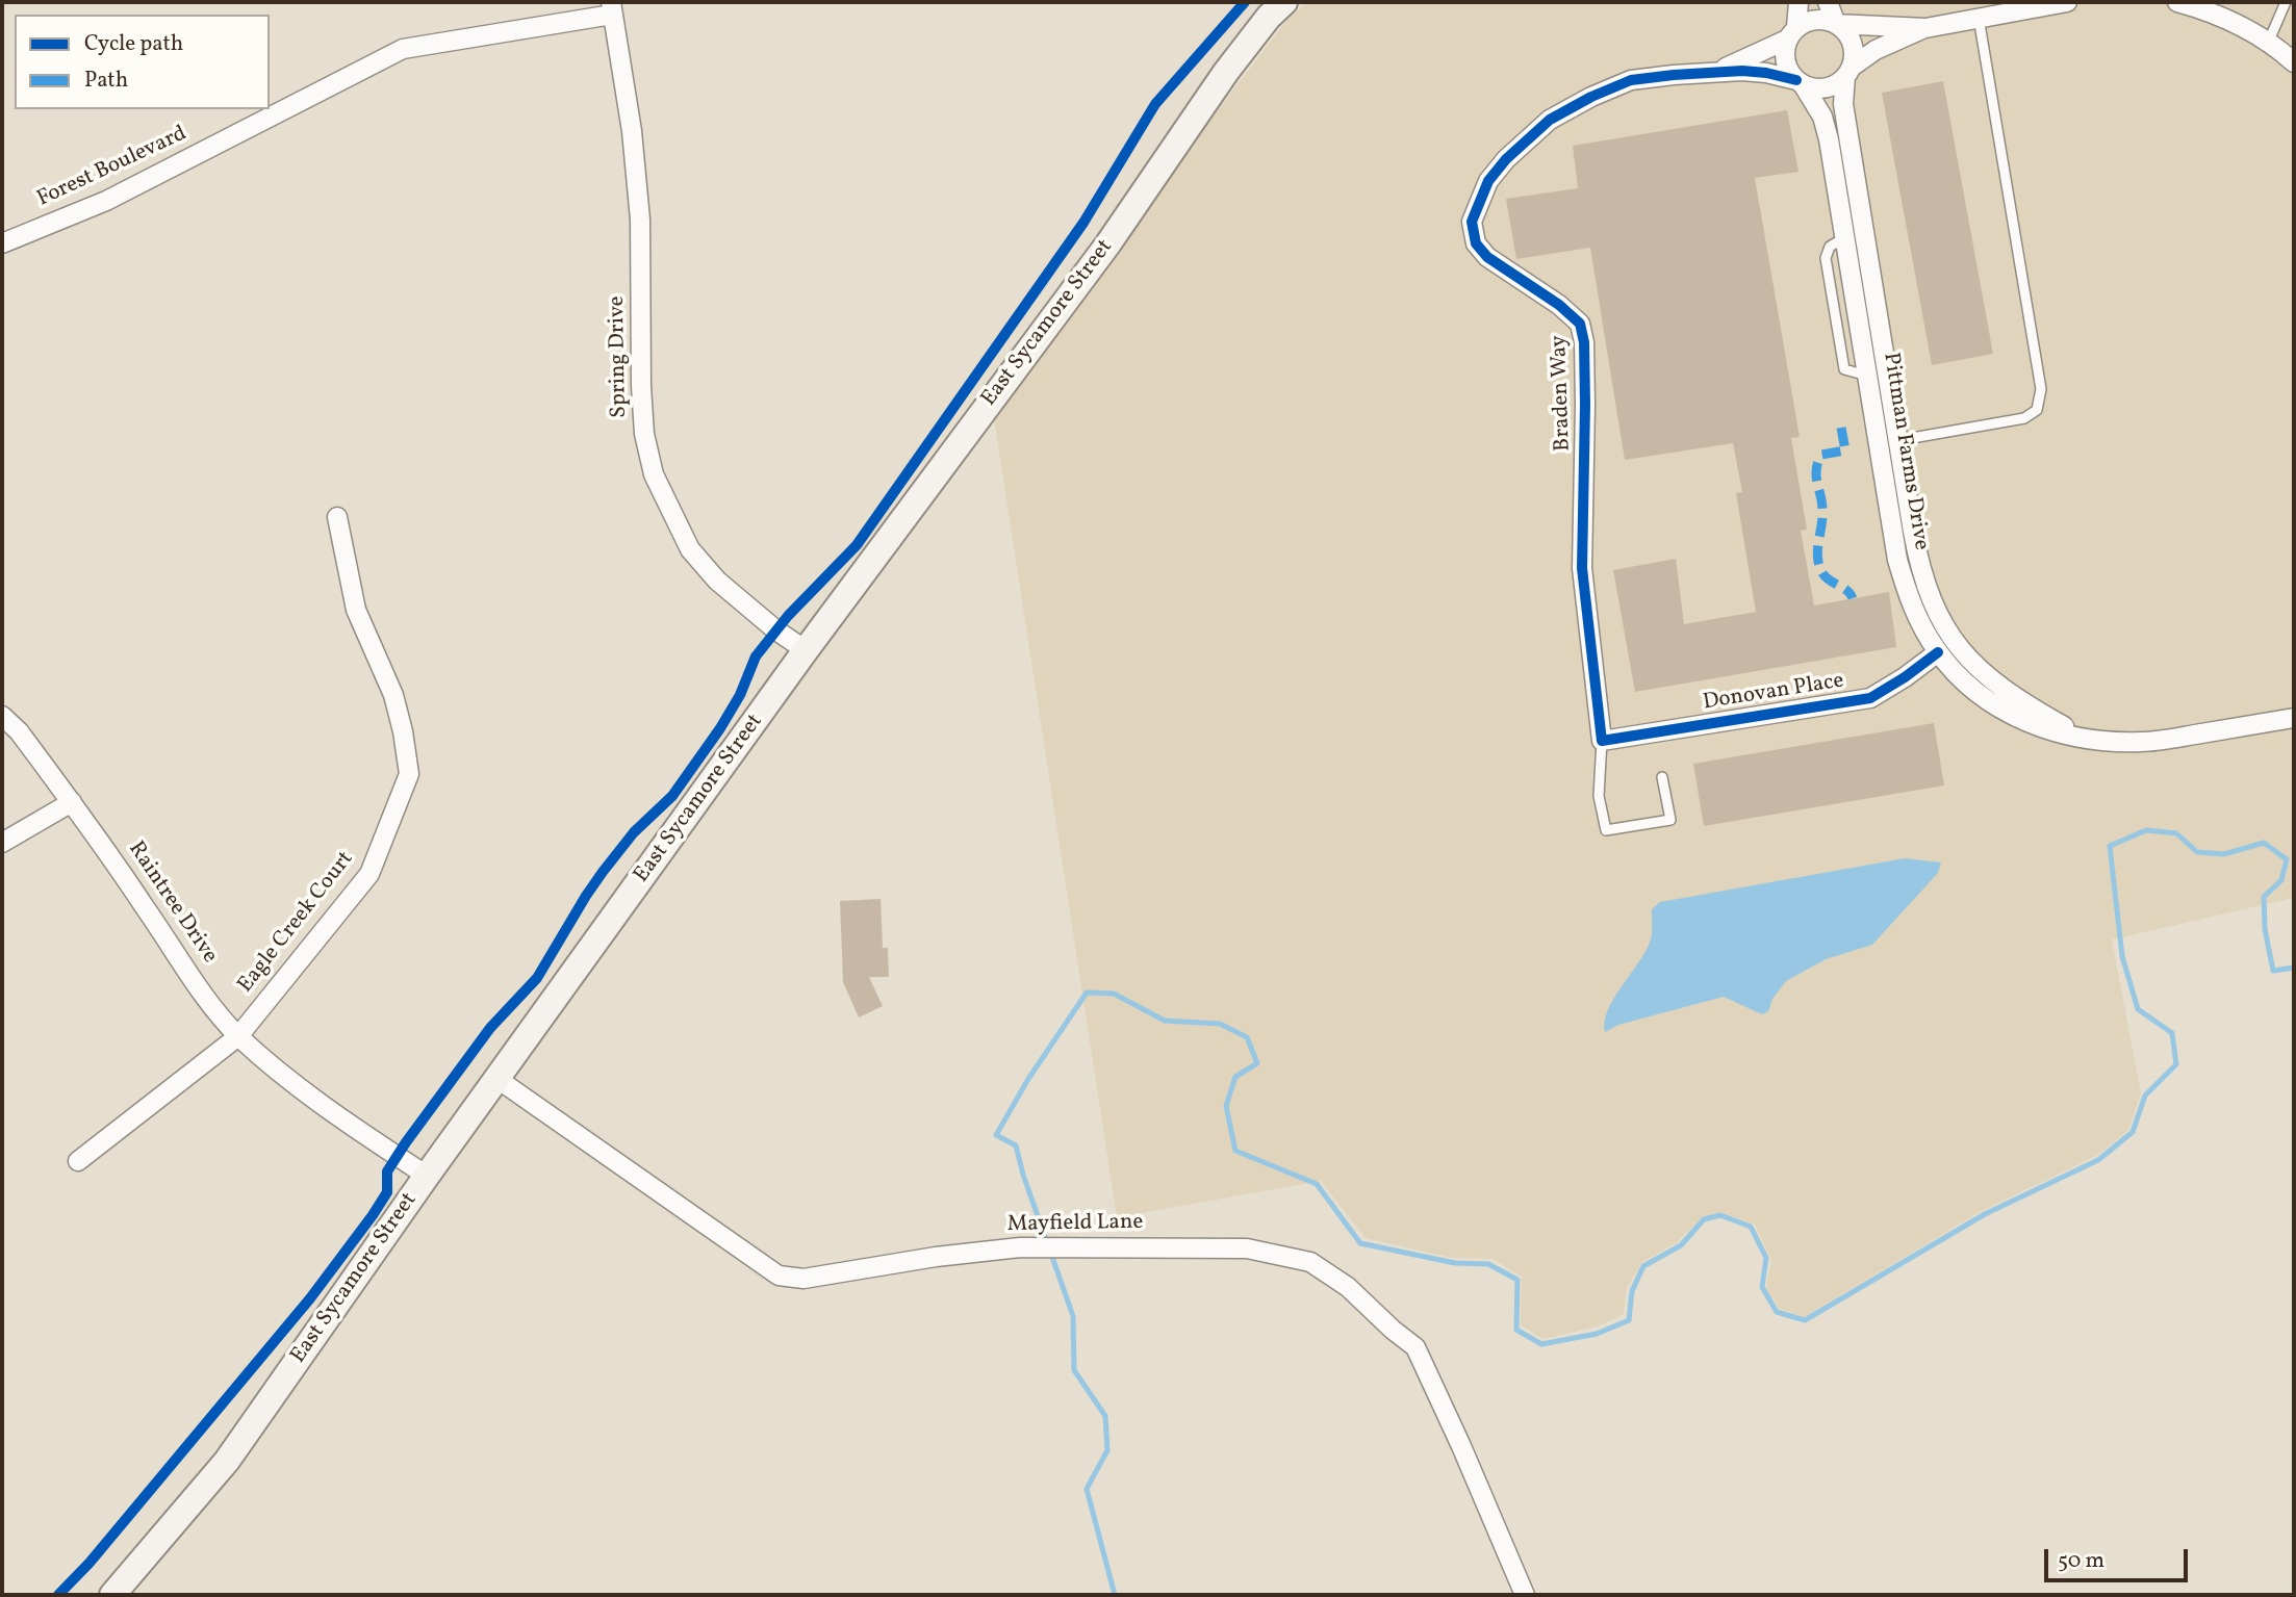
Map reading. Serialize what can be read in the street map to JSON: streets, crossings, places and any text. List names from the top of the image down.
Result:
{
  "streets": {
    "main road": ["East Sycamore Street"],
    "street": [
      "Forest Boulevard",
      "Spring Drive",
      "Braden Way",
      "Pittman Farms Drive",
      "Donovan Place",
      "Raintree Drive",
      "Eagle Creek Court",
      "Mayfield Lane"
    ]
  },
  "crossings": [
    ["Forest Boulevard", "Spring Drive"],
    ["East Sycamore Street", "Spring Drive"],
    ["East Sycamore Street", "Raintree Drive"],
    ["East Sycamore Street", "Mayfield Lane"],
    ["Braden Way", "Pittman Farms Drive"],
    ["Braden Way", "Donovan Place"],
    ["Pittman Farms Drive", "Donovan Place"],
    ["Raintree Drive", "Eagle Creek Court"]
  ],
  "legend": ["Cycle path", "Path"],
  "scale_bar": "50 m"
}
